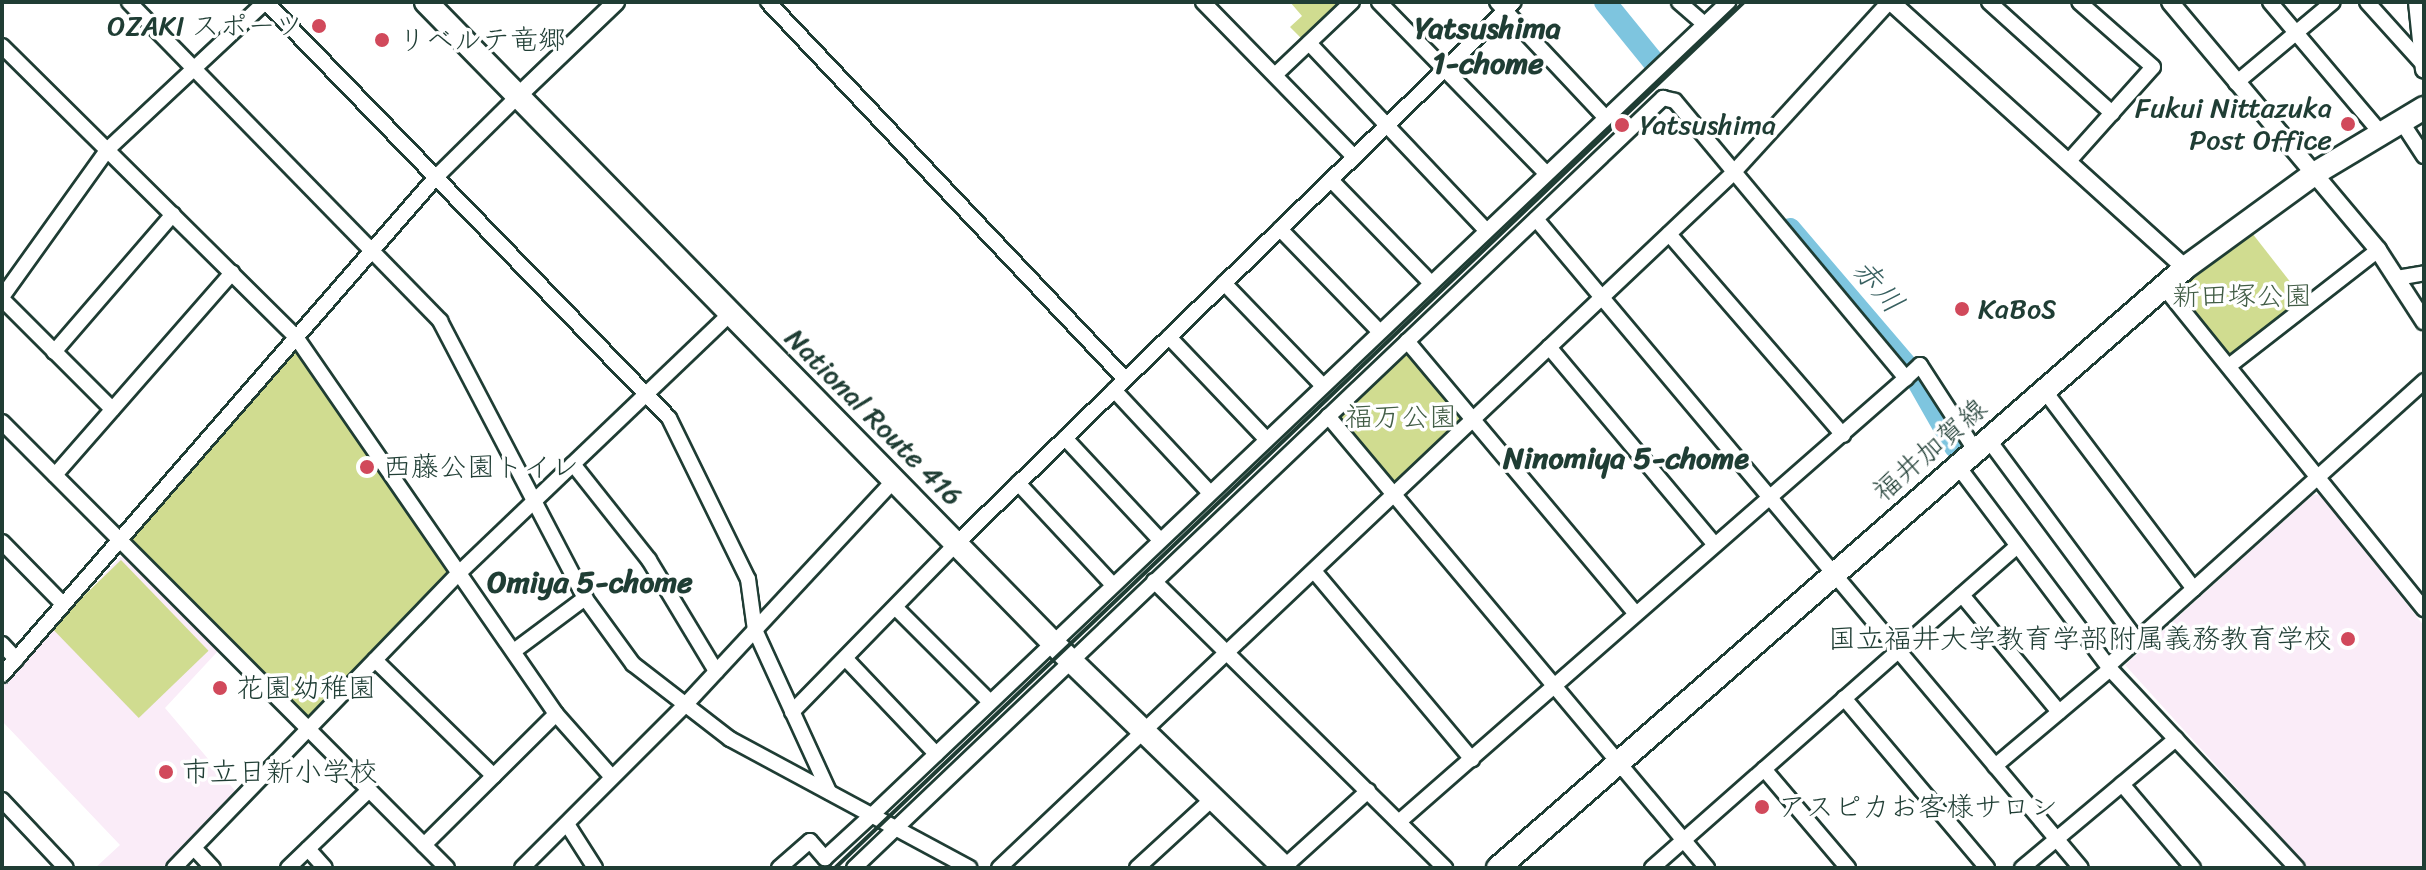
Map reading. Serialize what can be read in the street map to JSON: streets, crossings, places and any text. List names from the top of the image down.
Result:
{
  "streets": {
    "main road": ["National Route 416", "福井加賀線"]
  },
  "districts": ["Yatsushima 1-chome", "Ninomiya 5-chome", "Omiya 5-chome"],
  "water": ["赤川"],
  "parks": ["新田塚公園", "福万公園"],
  "places": [
    "OZAKI スポーツ",
    "リベルテ竜郷",
    "Fukui Nittazuka Post Office",
    "Yatsushima",
    "KaBoS",
    "西藤公園トイレ",
    "国立福井大学教育学部附属義務教育学校",
    "花園幼稚園",
    "市立日新小学校",
    "アスピカお客様サロン"
  ]
}
